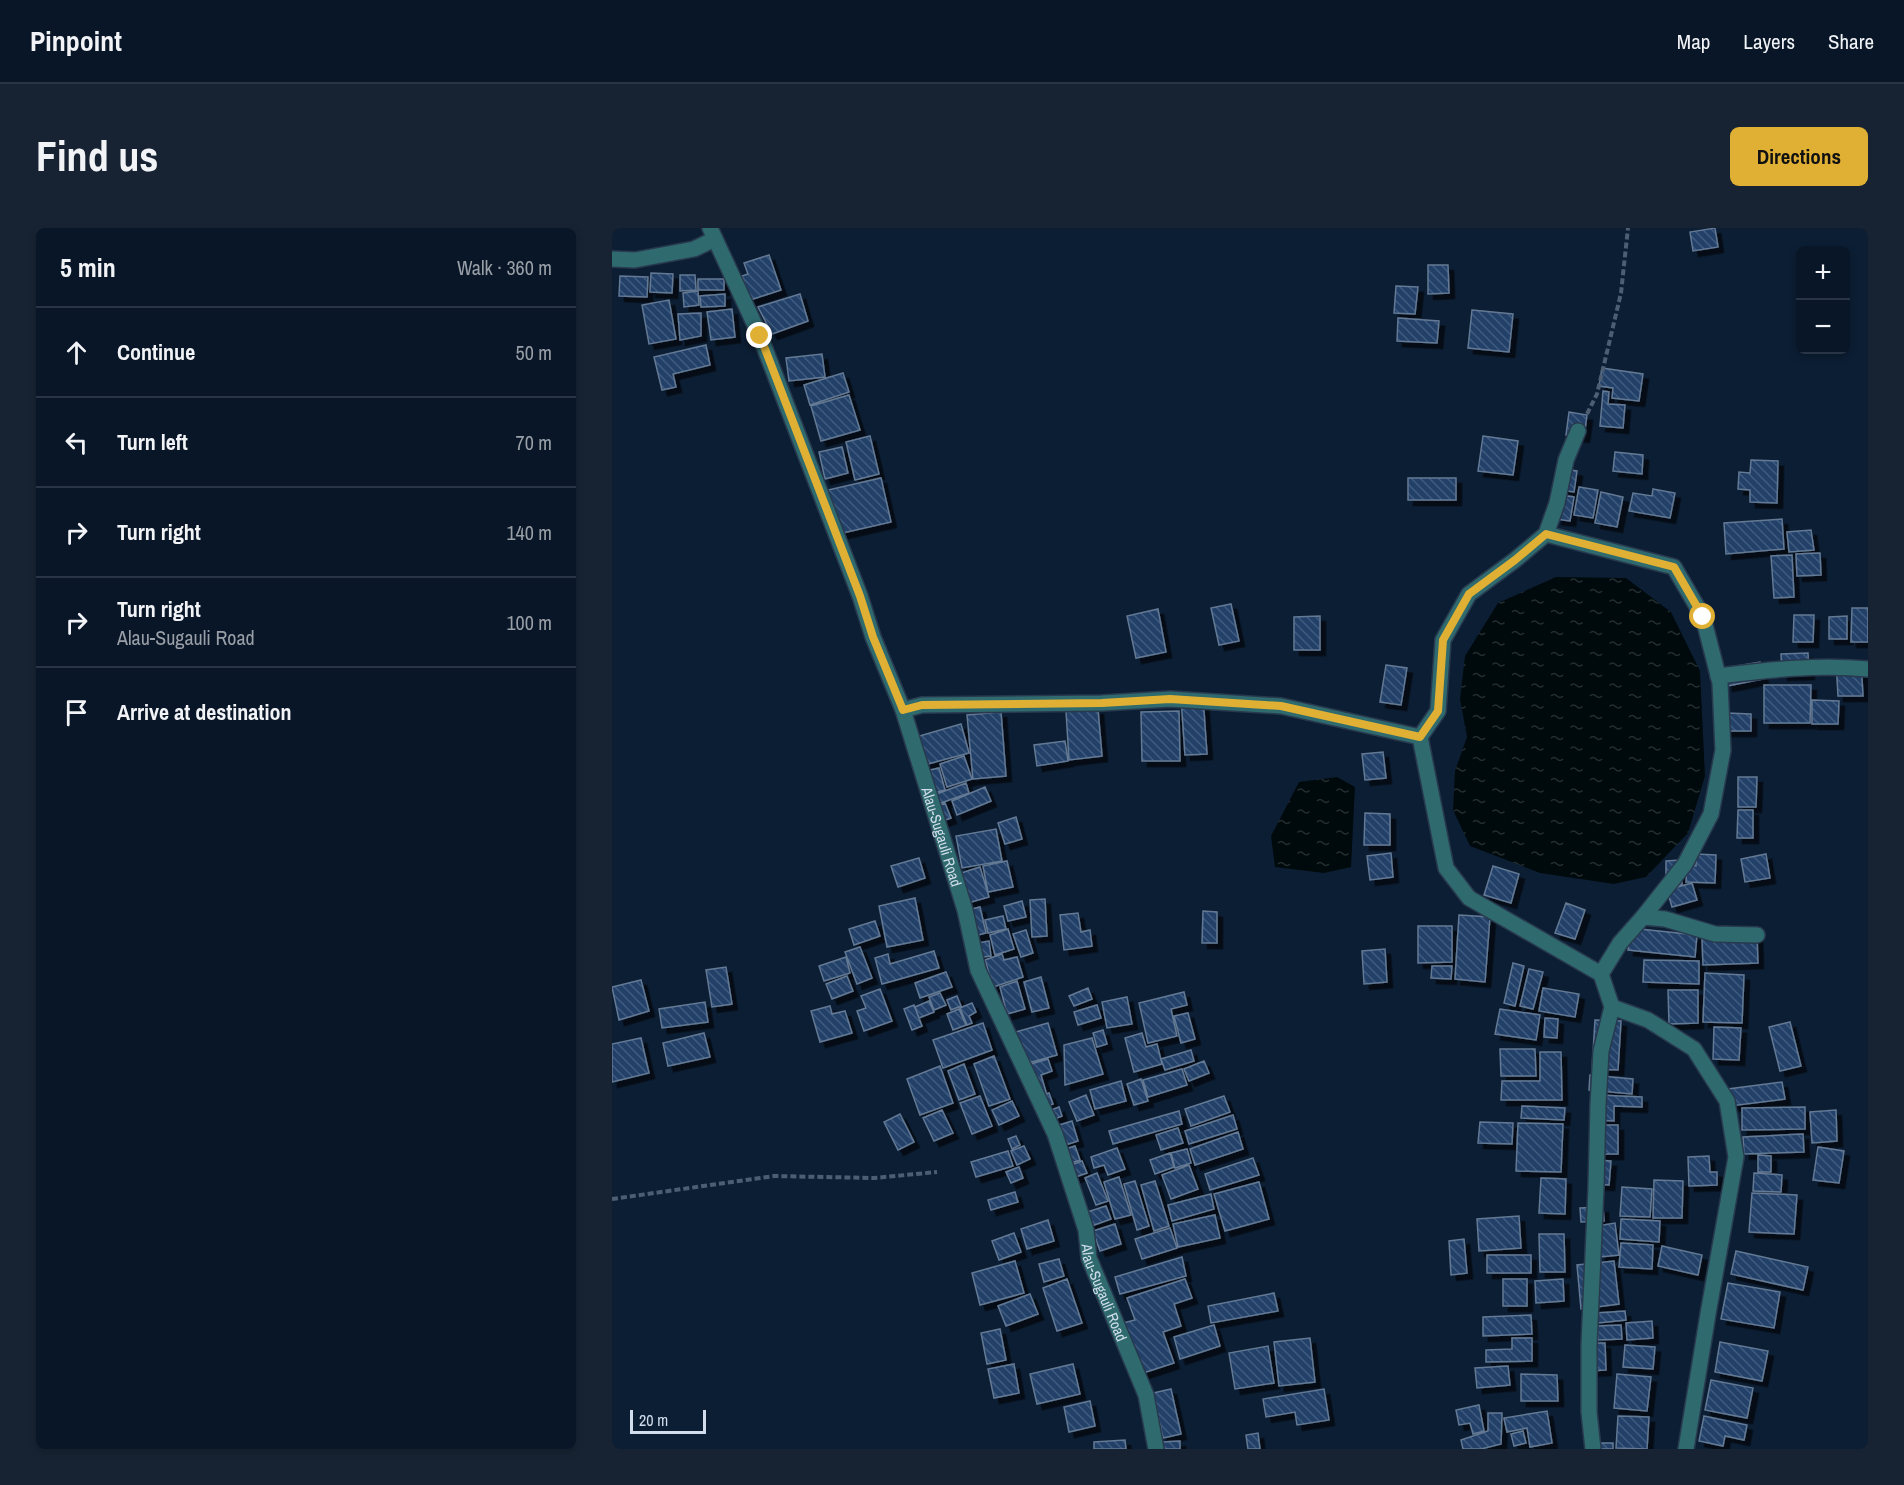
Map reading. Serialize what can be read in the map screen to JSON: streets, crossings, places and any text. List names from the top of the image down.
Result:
{
  "streets": {
    "street": ["Alau-Sugauli Road"]
  },
  "scale_bar": "20 m",
  "page": {
    "header": "Pinpoint",
    "nav": ["Map", "Layers", "Share"],
    "buttons": "Directions",
    "title": "Find us",
    "heading": ["5 min", "Walk · 360 m"],
    "map_buttons": ["+", "−"],
    "list": [
      ["Continue", "50 m"],
      ["Turn left", "70 m"],
      ["Turn right", "140 m"],
      ["Turn right", "Alau-Sugauli Road", "100 m"],
      "Arrive at destination"
    ],
    "scale": "20 m"
  }
}
